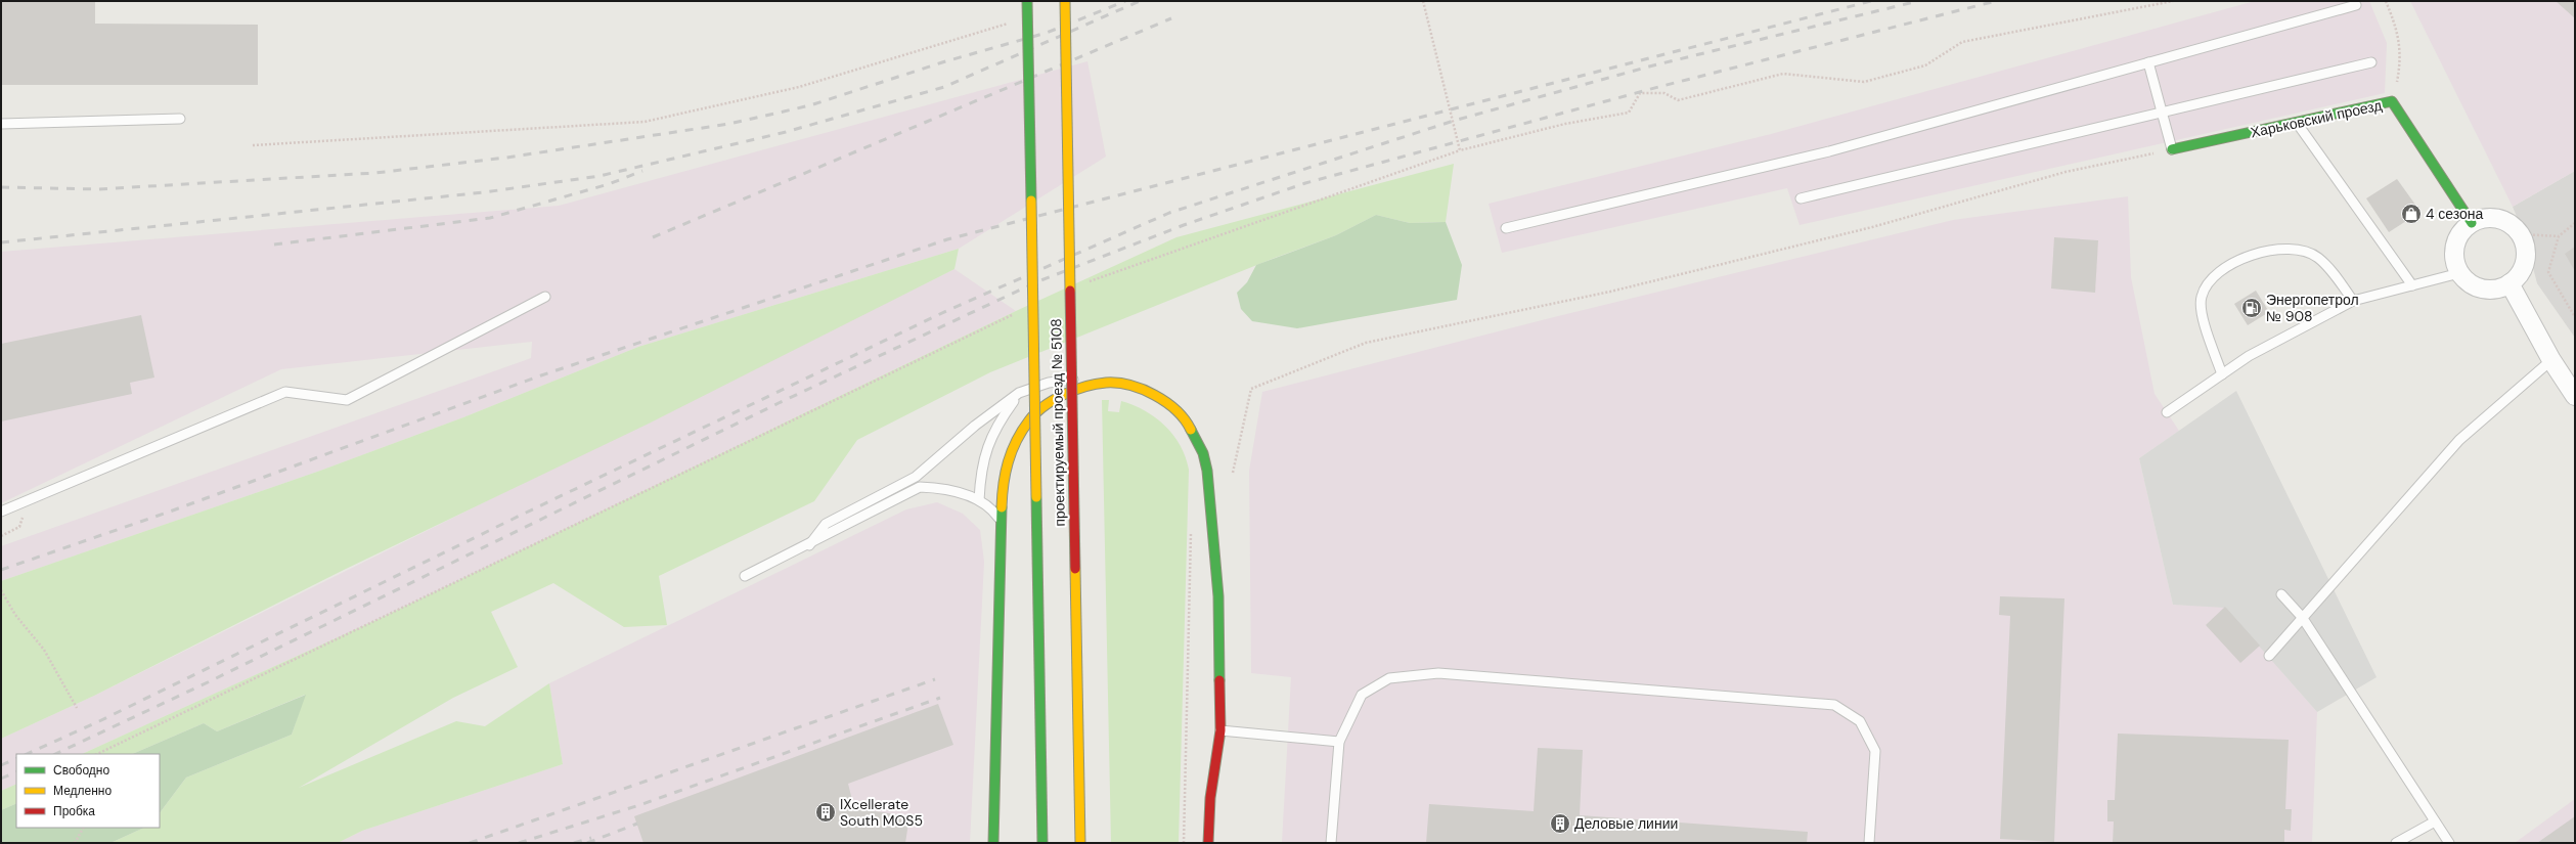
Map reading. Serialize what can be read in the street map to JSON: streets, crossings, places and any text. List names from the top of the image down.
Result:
{
  "streets": {
    "main road": ["Харьковский проезд", "проектируемый проезд № 5108"]
  },
  "places": {
    "shop": ["4 сезона"],
    "fuel station": ["Энергопетрол № 908"],
    "building": ["IXcellerate South MOS5", "Деловые линии"]
  },
  "legend": ["Свободно", "Медленно", "Пробка"]
}
